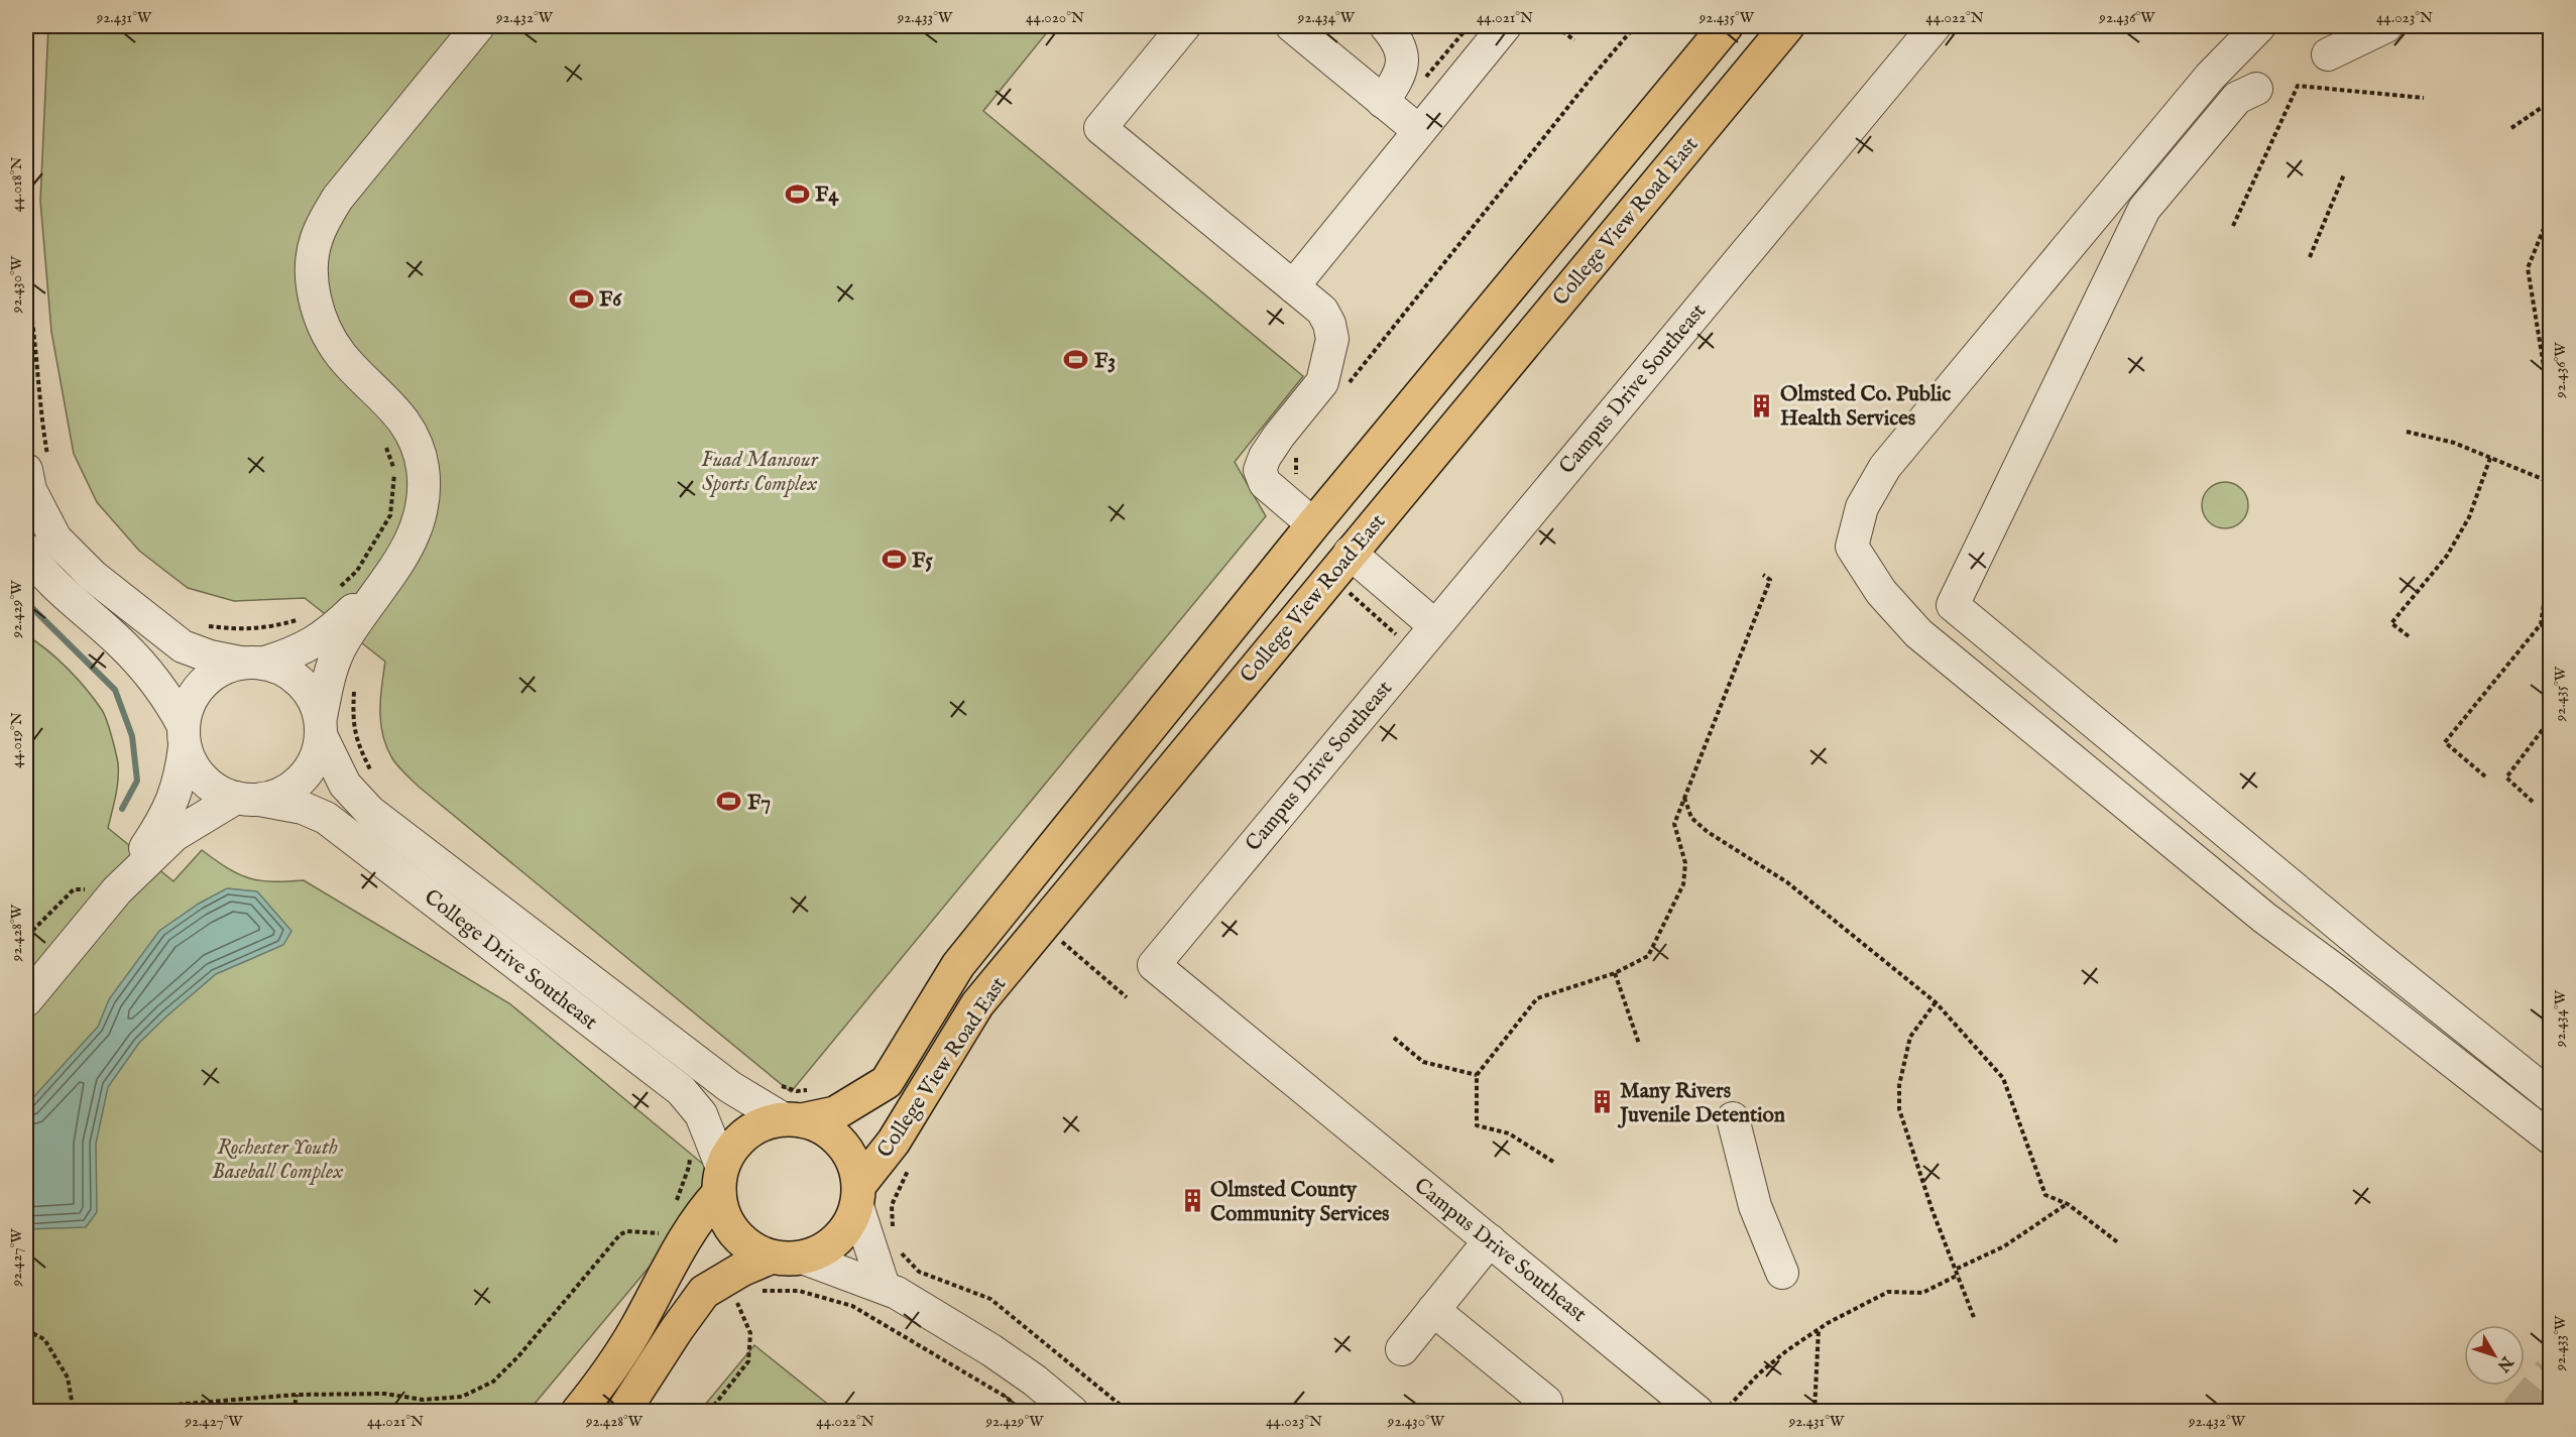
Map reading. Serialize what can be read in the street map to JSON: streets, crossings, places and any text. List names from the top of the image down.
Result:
{
  "streets": {
    "main road": ["College View Road East"],
    "street": ["Campus Drive Southeast", "College Drive Southeast"]
  },
  "crossings": [
    ["College View Road East", "College Drive Southeast"]
  ],
  "parks": ["Fuad Mansour Sports Complex", "Rochester Youth Baseball Complex"],
  "places": {
    "sports": [
      "F4",
      "F6",
      "F3",
      "F5",
      "F7"
    ],
    "building": ["Olmsted Co. Public Health Services", "Many Rivers Juvenile Detention", "Olmsted County Community Services"]
  },
  "north": "bottom right",
  "coordinates": [
    "92.431°W",
    "92.432°W",
    "92.433°W",
    "44.020°N",
    "92.434°W",
    "44.021°N",
    "92.435°W",
    "44.022°N",
    "92.436°W",
    "44.023°N",
    "44.018°N",
    "92.430°W",
    "92.429°W",
    "44.019°N",
    "92.428°W",
    "92.427°W"
  ]
}
